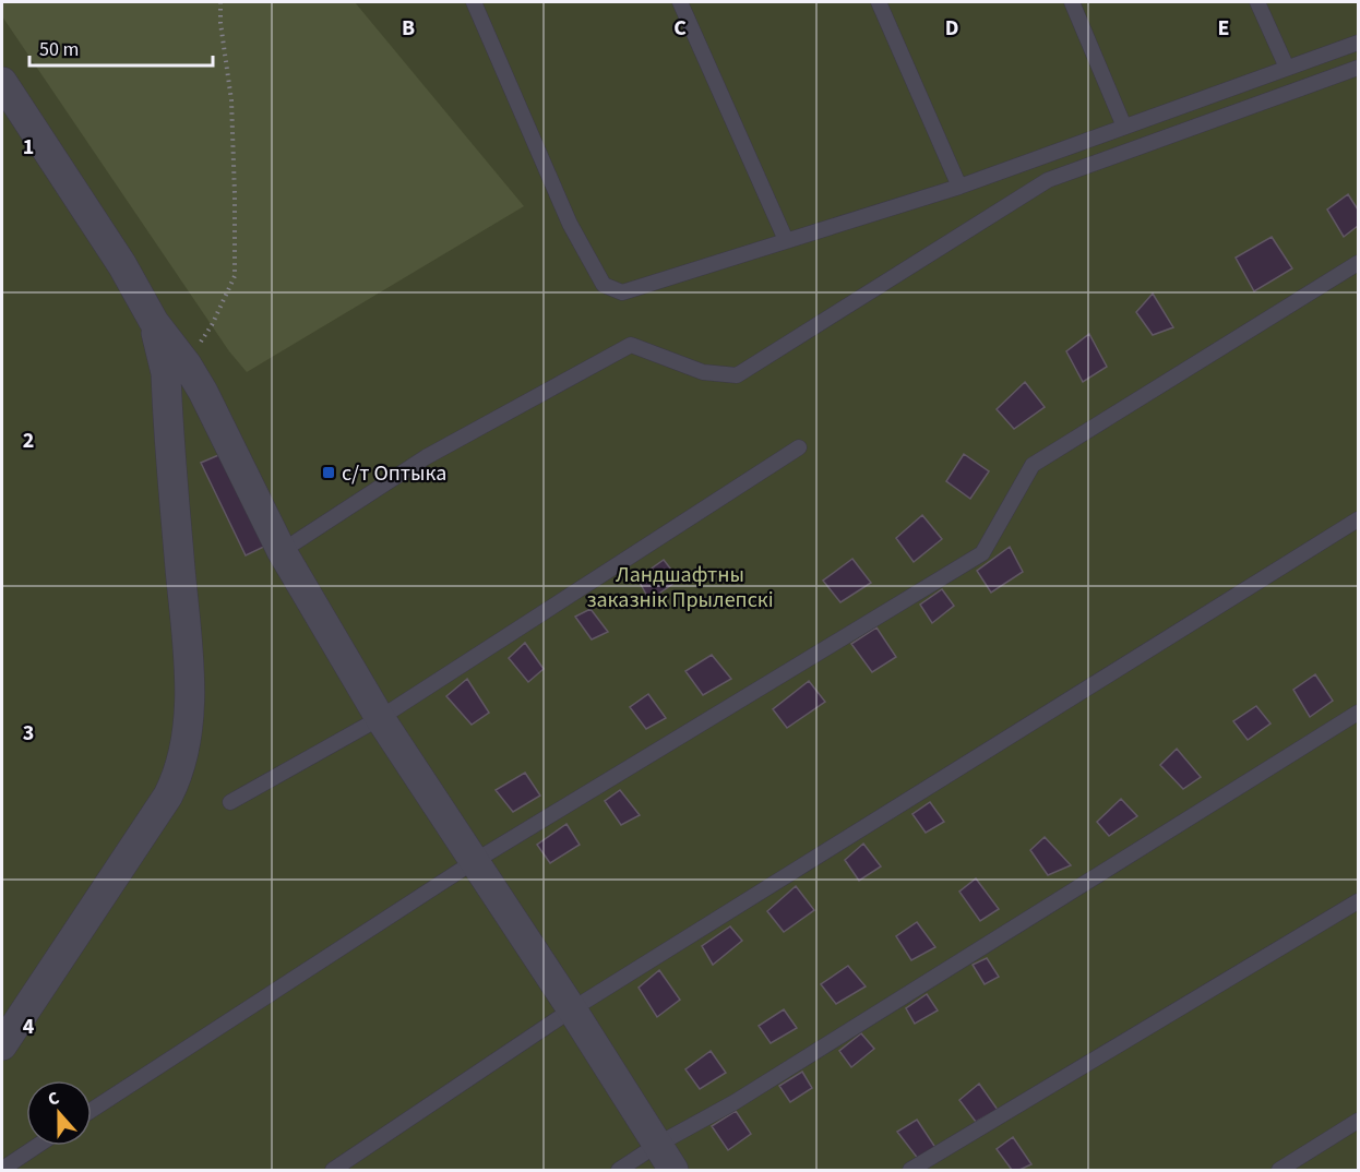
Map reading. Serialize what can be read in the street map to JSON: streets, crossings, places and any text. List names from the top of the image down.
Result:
{
  "parks": ["Ландшафтны заказнік Прылепскі"],
  "places": {
    "transit": ["с/т Оптыка"]
  },
  "scale_bar": "50 m",
  "north": "top",
  "grid": {
    "columns": [
      "B",
      "C",
      "D",
      "E"
    ],
    "rows": [
      "1",
      "2",
      "3",
      "4"
    ]
  }
}
